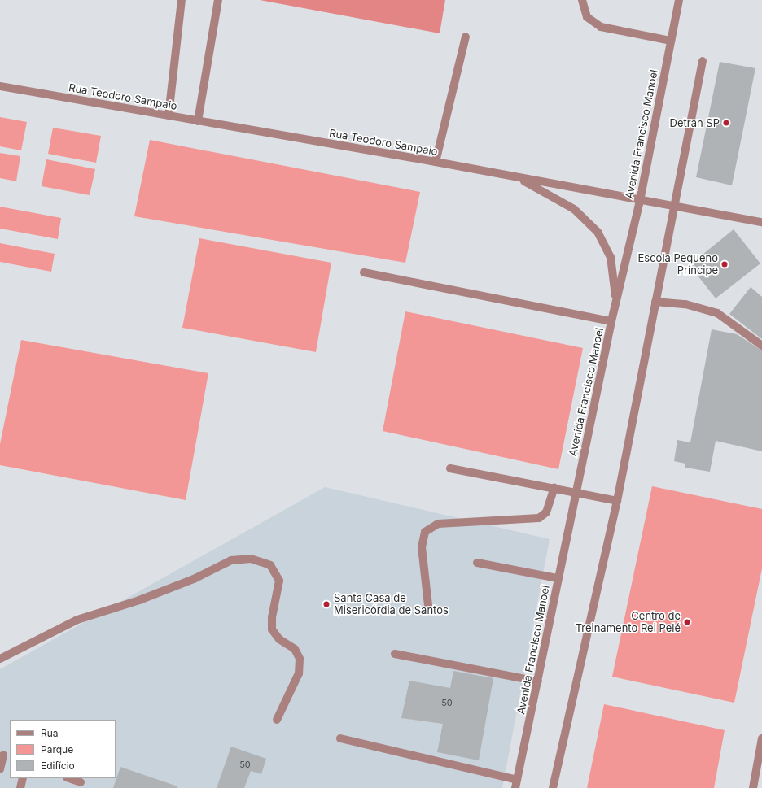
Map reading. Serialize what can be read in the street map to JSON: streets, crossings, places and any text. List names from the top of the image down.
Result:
{
  "streets": {
    "street": ["Rua Teodoro Sampaio", "Avenida Francisco Manoel"]
  },
  "crossings": [
    ["Rua Teodoro Sampaio", "Avenida Francisco Manoel"]
  ],
  "places": [
    "Detran SP",
    "Escola Pequeno Príncipe",
    "Santa Casa de Misericórdia de Santos",
    "Centro de Treinamento Rei Pelé"
  ],
  "house_numbers": ["50", "50"],
  "legend": ["Rua", "Parque", "Edifício"]
}
